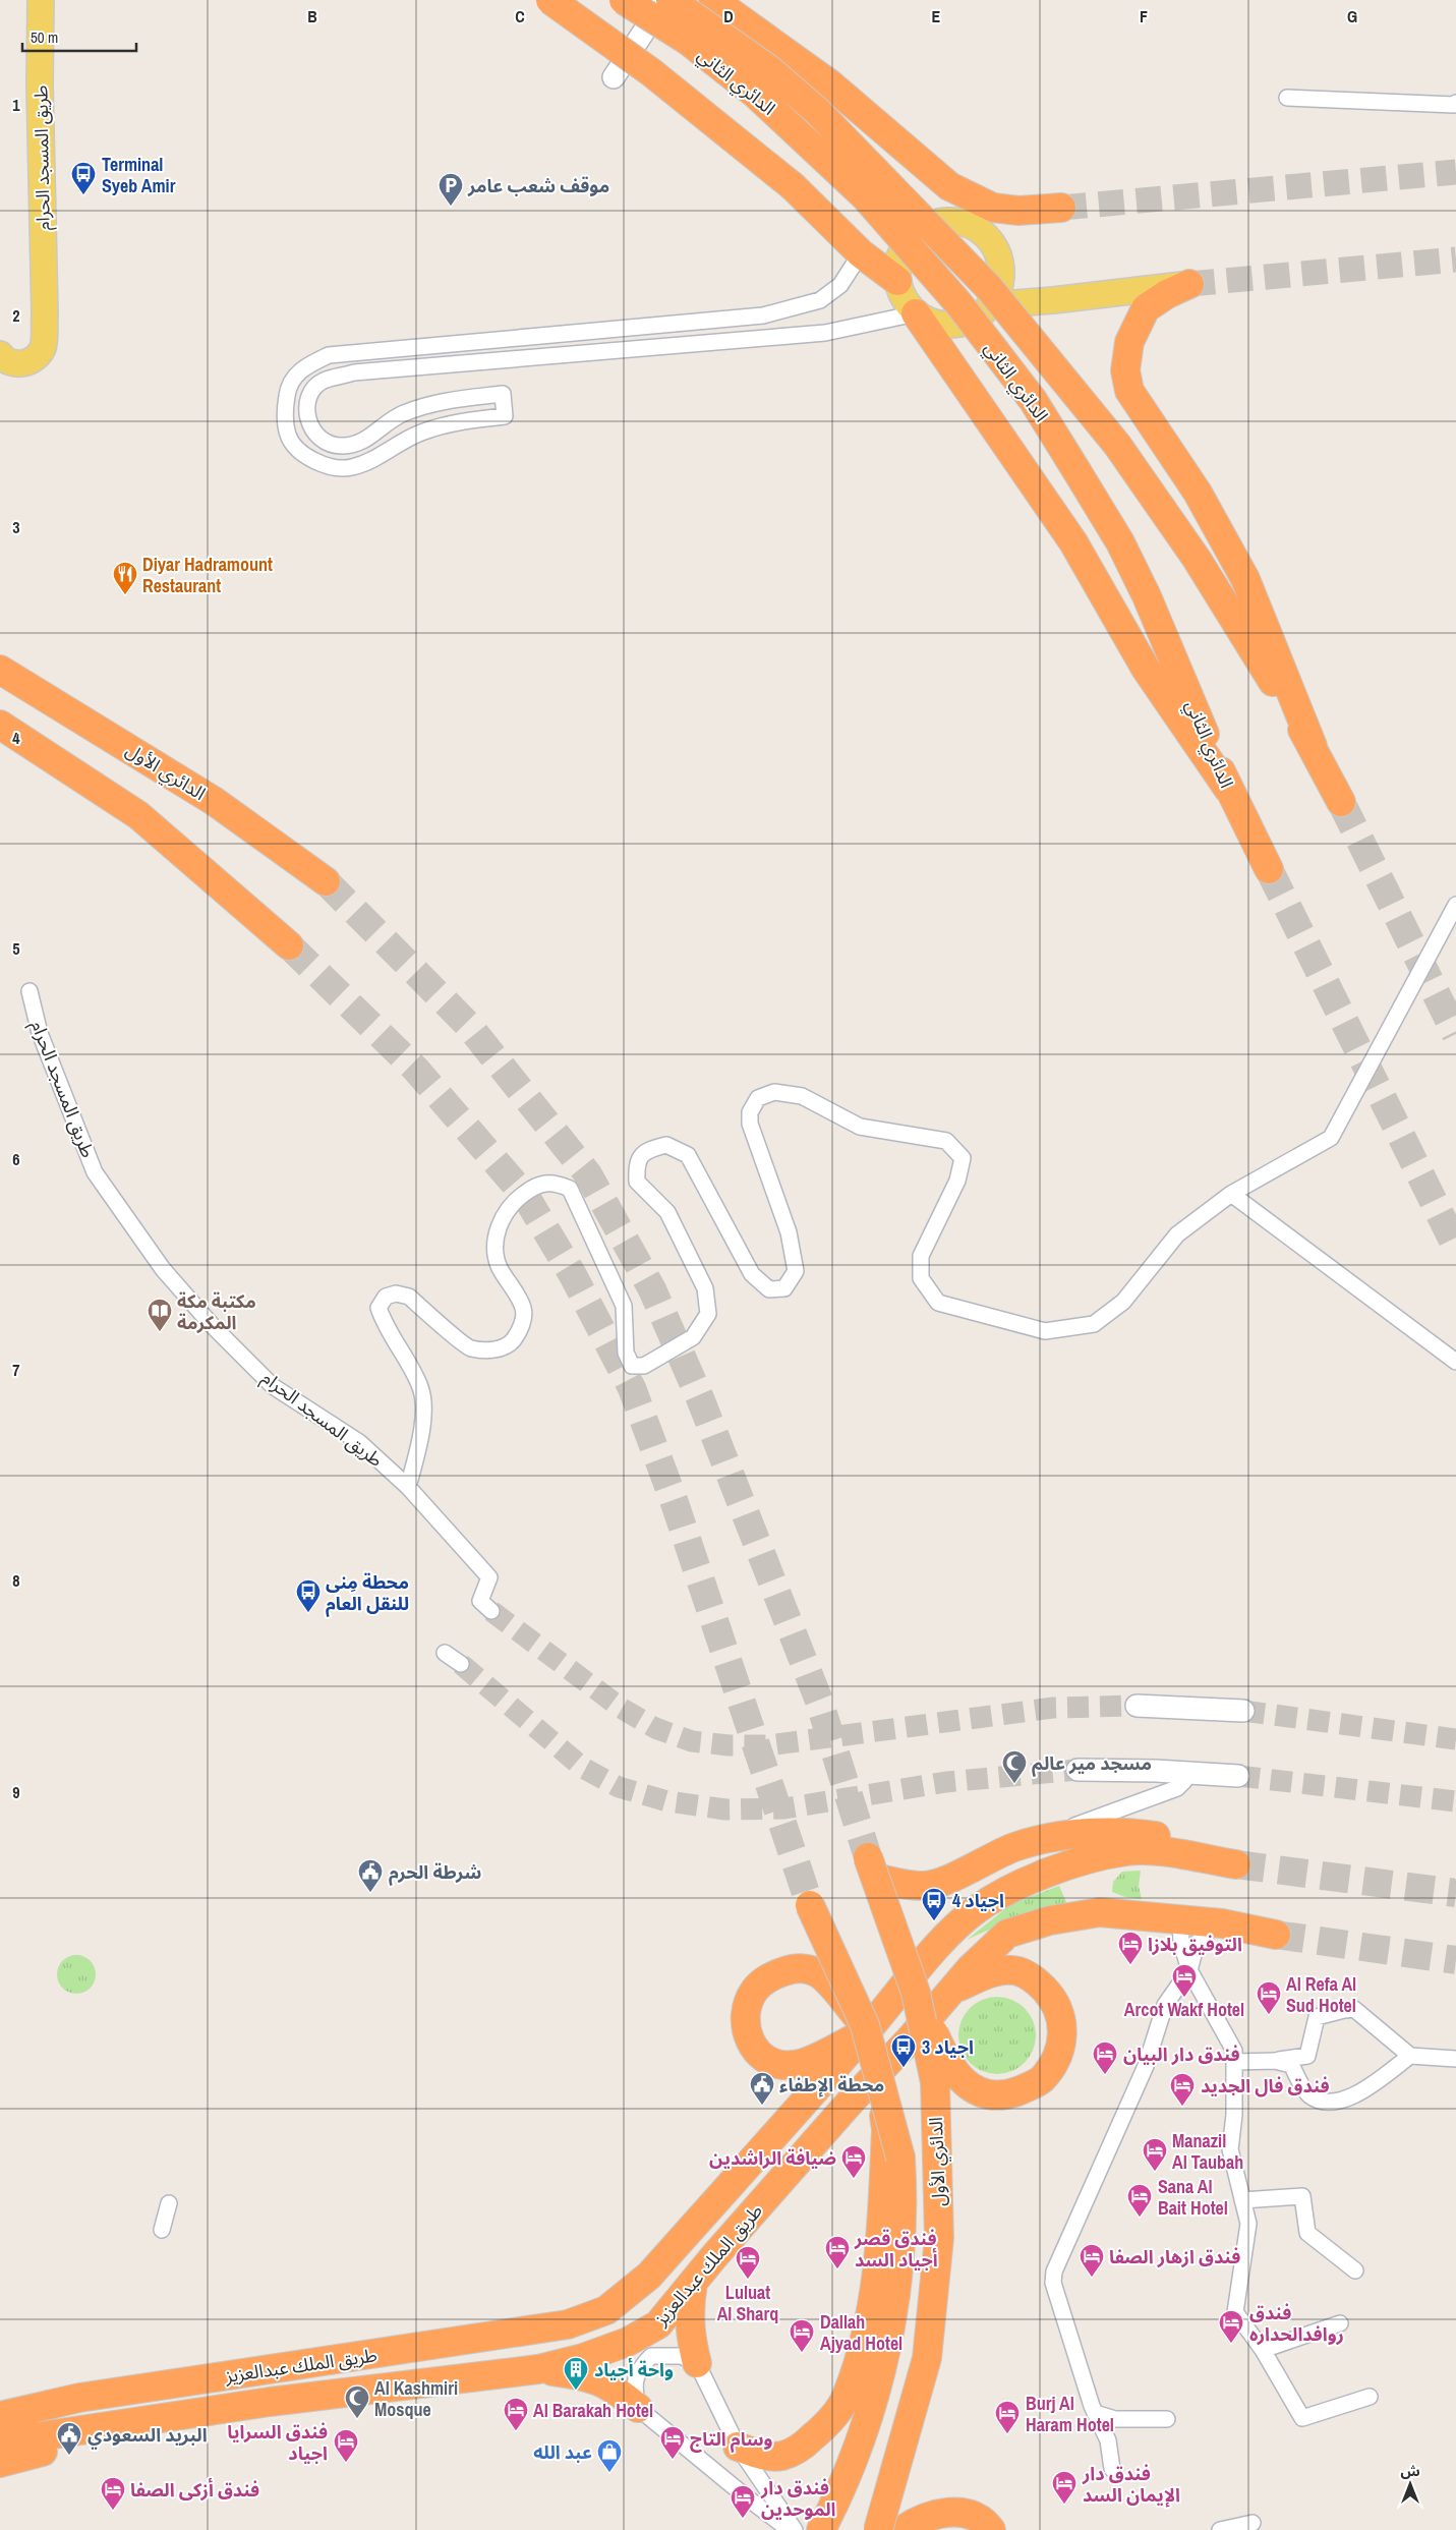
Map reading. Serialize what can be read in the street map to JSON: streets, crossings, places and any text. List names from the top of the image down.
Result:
{
  "streets": {
    "highway": ["الدائري الثاني", "الدائري الأول", "طريق الملك عبدالعزيز"],
    "main road": ["طريق المسجد الحرام"]
  },
  "crossings": [
    ["الدائري الأول", "طريق الملك عبدالعزيز"]
  ],
  "places": {
    "bus stop": [
      "Terminal Syeb Amir",
      "محطة مِنى للنقل العام",
      "اجياد 4",
      "اجياد 3"
    ],
    "parking": ["موقف شعب عامر"],
    "restaurant": ["Diyar Hadramount Restaurant"],
    "library": ["مكتبة مكة المكرمة"],
    "mosque": ["مسجد مير عالم", "Al Kashmiri Mosque"],
    "public building": ["شرطة الحرم", "محطة الإطفاء", "البريد السعودي"],
    "hotel": [
      "التوفيق بلازا",
      "Arcot Wakf Hotel",
      "Al Refa Al Sud Hotel",
      "فندق دار البيان",
      "فندق فال الجديد",
      "Manazil Al Taubah",
      "ضيافة الراشدين",
      "Sana Al Bait Hotel",
      "فندق قصر أجياد السد",
      "فندق ازهار الصفا",
      "Luluat Al Sharq",
      "فندق روافدالحدارہ",
      "Dallah Ajyad Hotel",
      "Al Barakah Hotel",
      "Burj Al Haram Hotel",
      "وسام التاج",
      "فندق السرايا اجياد",
      "فندق دار الإيمان السد",
      "فندق أزكى الصفا",
      "فندق دار الموحدین"
    ],
    "building": ["واحة أجياد"],
    "shop": ["عبد الله"]
  },
  "scale_bar": "50 m",
  "north": "top",
  "grid": {
    "columns": [
      "B",
      "C",
      "D",
      "E",
      "F",
      "G"
    ],
    "rows": [
      "1",
      "2",
      "3",
      "4",
      "5",
      "6",
      "7",
      "8",
      "9"
    ]
  }
}
